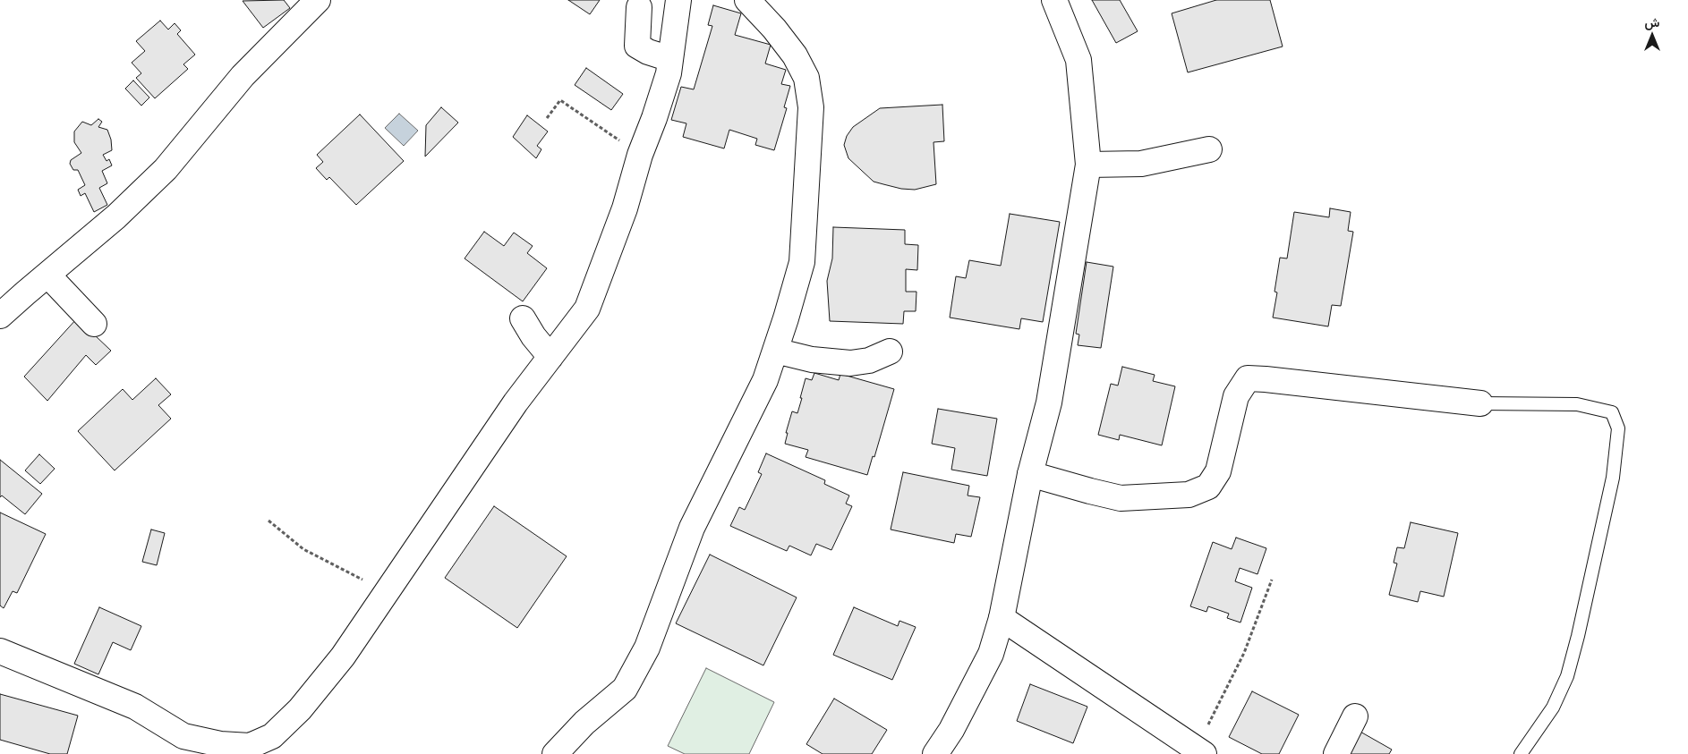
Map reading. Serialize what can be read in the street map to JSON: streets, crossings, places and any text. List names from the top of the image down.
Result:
{
  "north": "top"
}
